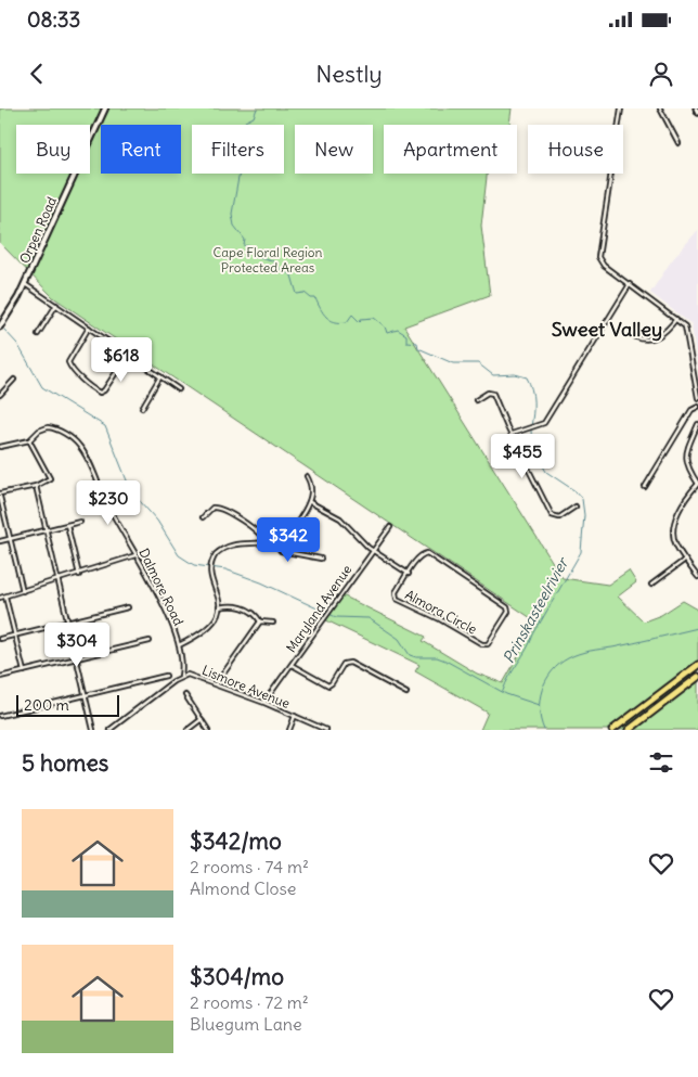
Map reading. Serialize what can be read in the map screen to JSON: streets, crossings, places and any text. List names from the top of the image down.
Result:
{
  "streets": {
    "main road": ["Orpen Road"],
    "street": [
      "Dalmore Road",
      "Maryland Avenue",
      "Almora Circle",
      "Lismore Avenue"
    ]
  },
  "crossings": [
    ["Dalmore Road", "Lismore Avenue"],
    ["Maryland Avenue", "Lismore Avenue"]
  ],
  "districts": ["Sweet Valley"],
  "water": ["Prinskasteelrivier"],
  "parks": ["Cape Floral Region Protected Areas"],
  "scale_bar": "200 m",
  "page": {
    "status": "08:33",
    "header": "Nestly",
    "chip": [
      "Buy",
      "Rent",
      "Filters",
      "New",
      "Apartment",
      "House"
    ],
    "price": [
      "$618",
      "$455",
      "$230",
      "$342",
      "$304"
    ],
    "scale": "200 m",
    "heading": "5 homes",
    "list": [
      {
        "name": "$342/mo",
        "note": "2 rooms · 74 m² · Almond Close"
      },
      {
        "name": "$304/mo",
        "note": "2 rooms · 72 m² · Bluegum Lane"
      }
    ]
  }
}
